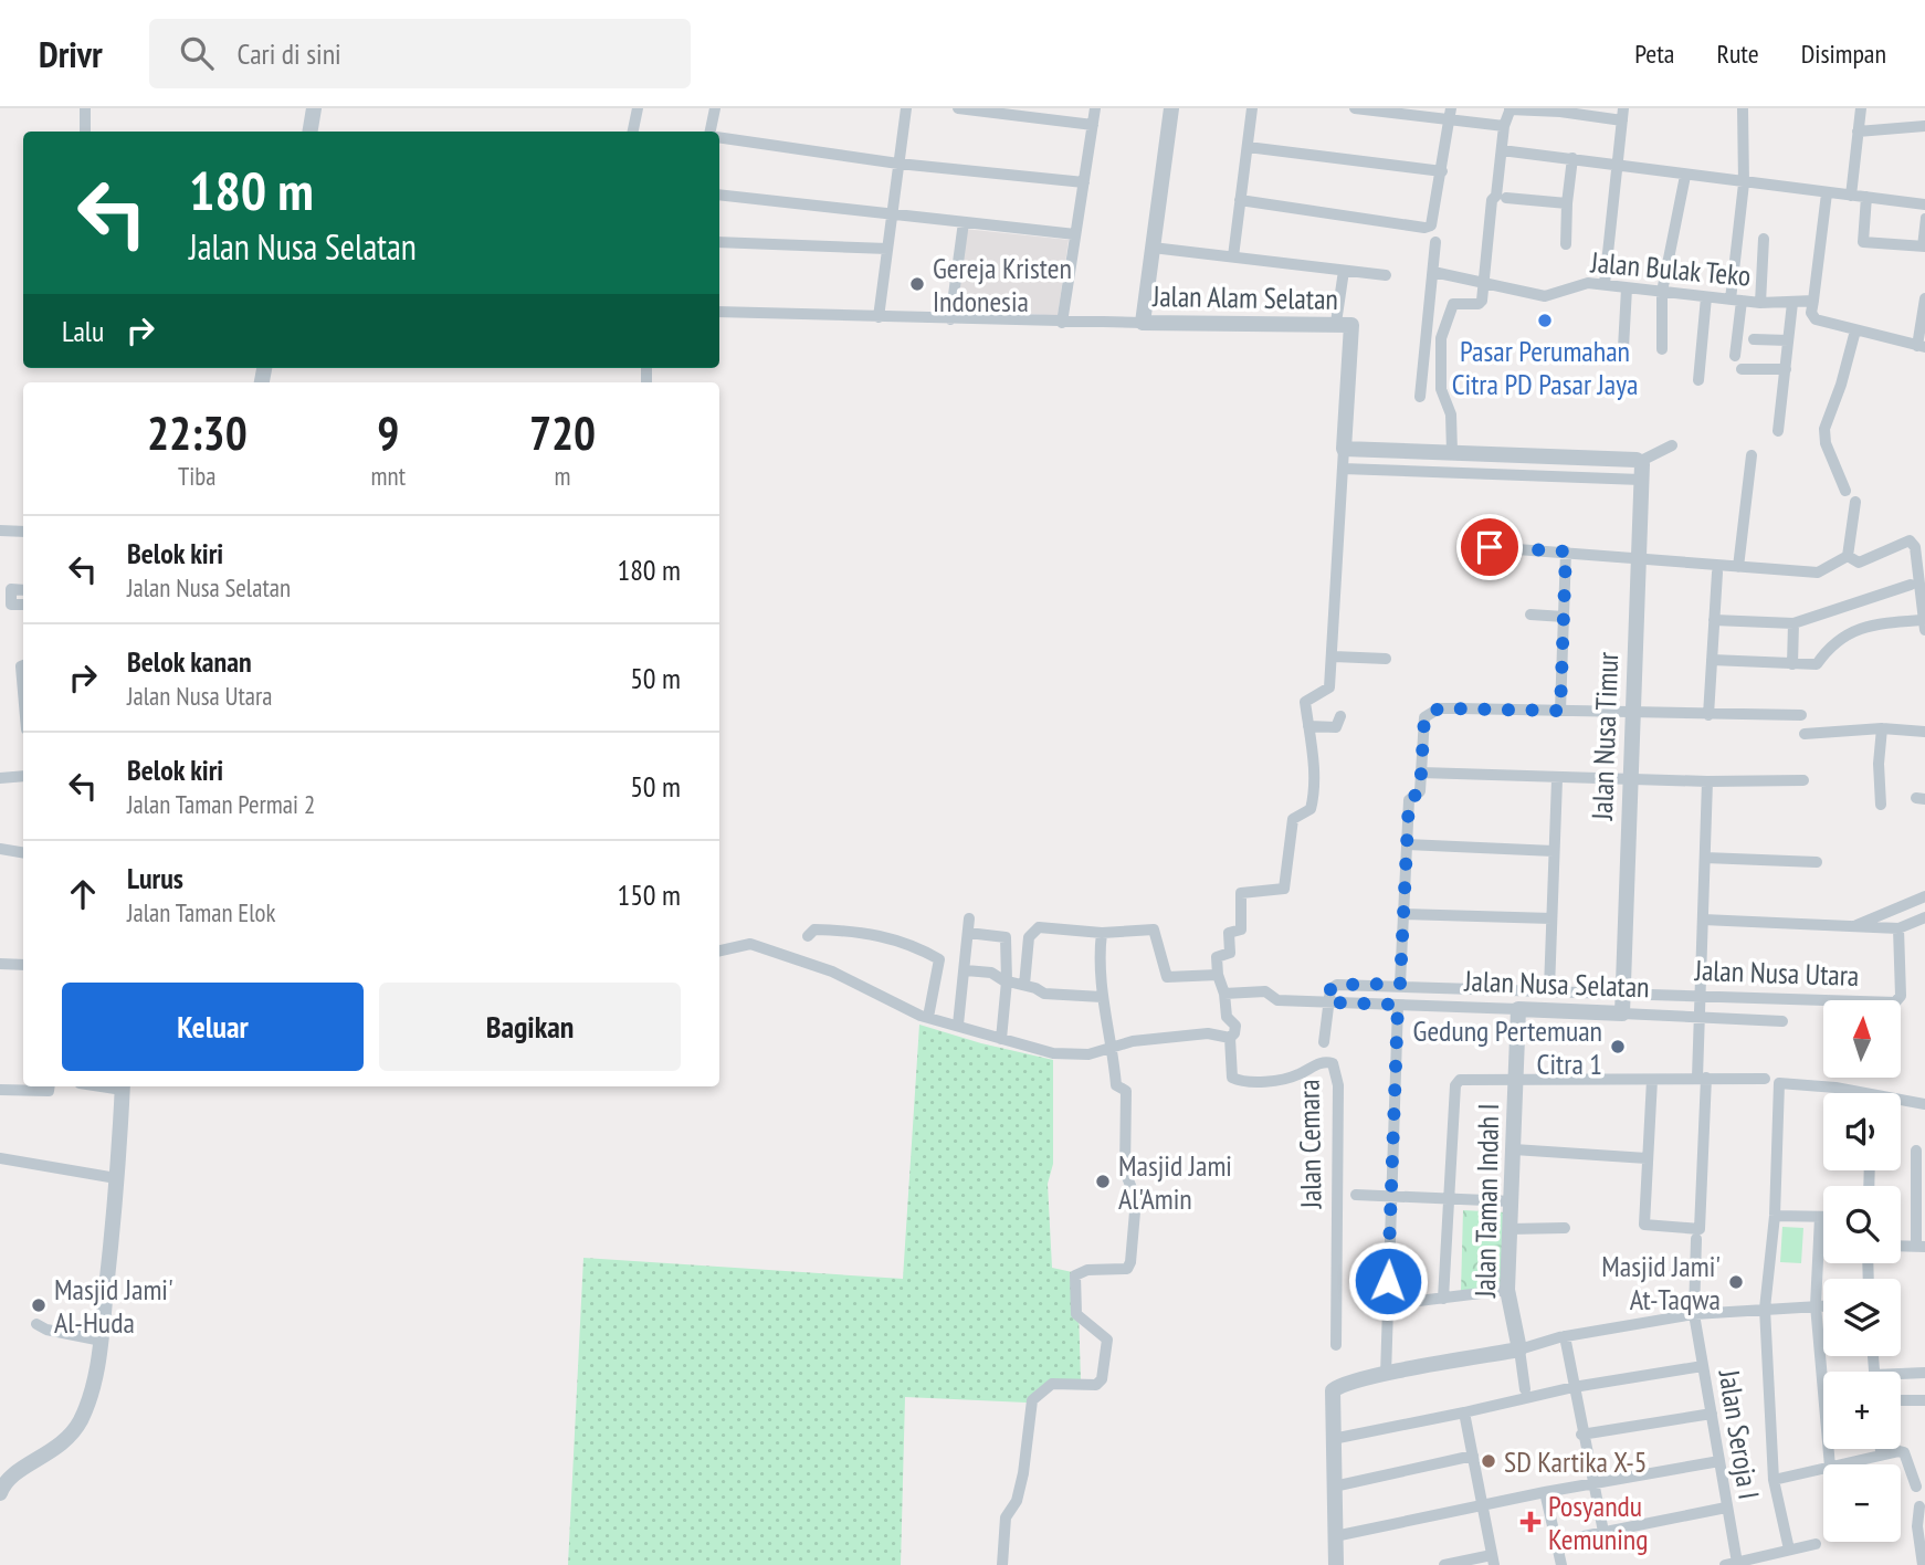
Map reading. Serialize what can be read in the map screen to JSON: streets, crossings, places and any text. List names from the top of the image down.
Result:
{
  "streets": {
    "street": [
      "Jalan Bulak Teko",
      "Jalan Alam Selatan",
      "Jalan Nusa Timur",
      "Jalan Nusa Utara",
      "Jalan Nusa Selatan",
      "Jalan Cemara",
      "Jalan Taman Indah I",
      "Jalan Seroja I"
    ]
  },
  "crossings": [
    ["Jalan Nusa Timur", "Jalan Nusa Utara"],
    ["Jalan Nusa Timur", "Jalan Nusa Selatan"],
    ["Jalan Nusa Utara", "Jalan Nusa Selatan"],
    ["Jalan Nusa Selatan", "Jalan Taman Indah I"]
  ],
  "places": {
    "other": [
      "Gereja Kristen Indonesia",
      "Pasar Perumahan Citra PD Pasar Jaya",
      "Gedung Pertemuan Citra 1",
      "Masjid Jami Al'Amin",
      "Masjid Jami' At-Taqwa",
      "Masjid Jami' Al-Huda",
      "SD Kartika X-5"
    ],
    "health": ["Posyandu Kemuning"]
  },
  "north": "top",
  "page": {
    "header": "Drivr",
    "search": "Cari di sini",
    "nav": ["Peta", "Rute", "Disimpan"],
    "turn": ["180 m", "Jalan Nusa Selatan"],
    "then": "Lalu",
    "eta": [
      "22:30",
      "Tiba",
      "9",
      "mnt",
      "720",
      "m"
    ],
    "list": [
      {
        "name": "Belok kiri",
        "note": "Jalan Nusa Selatan",
        "value": "180 m"
      },
      {
        "name": "Belok kanan",
        "note": "Jalan Nusa Utara",
        "value": "50 m"
      },
      {
        "name": "Belok kiri",
        "note": "Jalan Taman Permai 2",
        "value": "50 m"
      },
      {
        "name": "Lurus",
        "note": "Jalan Taman Elok",
        "value": "150 m"
      }
    ],
    "buttons": ["Keluar", "Bagikan"],
    "map_buttons": ["+", "−"]
  }
}
